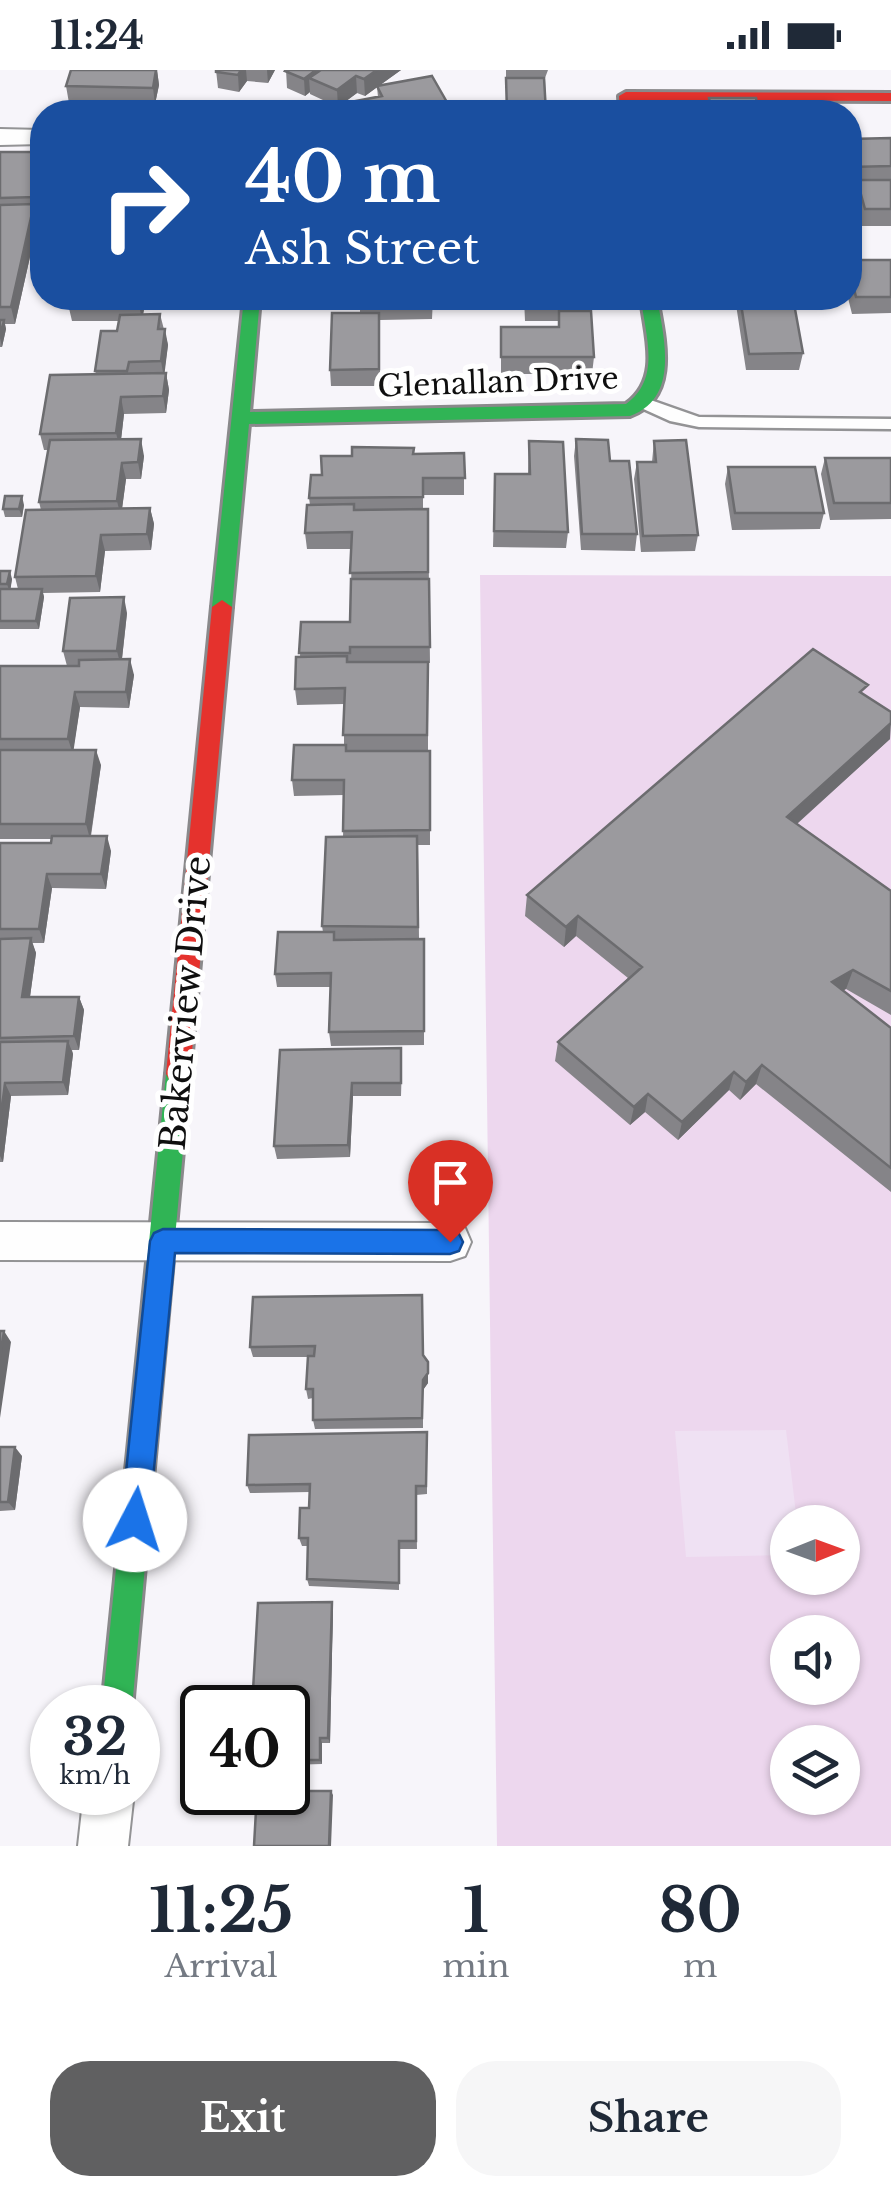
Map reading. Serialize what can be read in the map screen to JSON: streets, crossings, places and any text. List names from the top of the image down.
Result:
{
  "streets": {
    "street": ["Glenallan Drive", "Bakerview Drive"]
  },
  "crossings": [
    ["Glenallan Drive", "Bakerview Drive"]
  ],
  "north": "right",
  "page": {
    "status": "11:24",
    "turn": ["40 m", "Ash Street"],
    "speed": "32 km/h",
    "limit": "40",
    "eta": [
      "11:25",
      "Arrival",
      "1",
      "min",
      "80",
      "m"
    ],
    "buttons": ["Exit", "Share"]
  }
}
